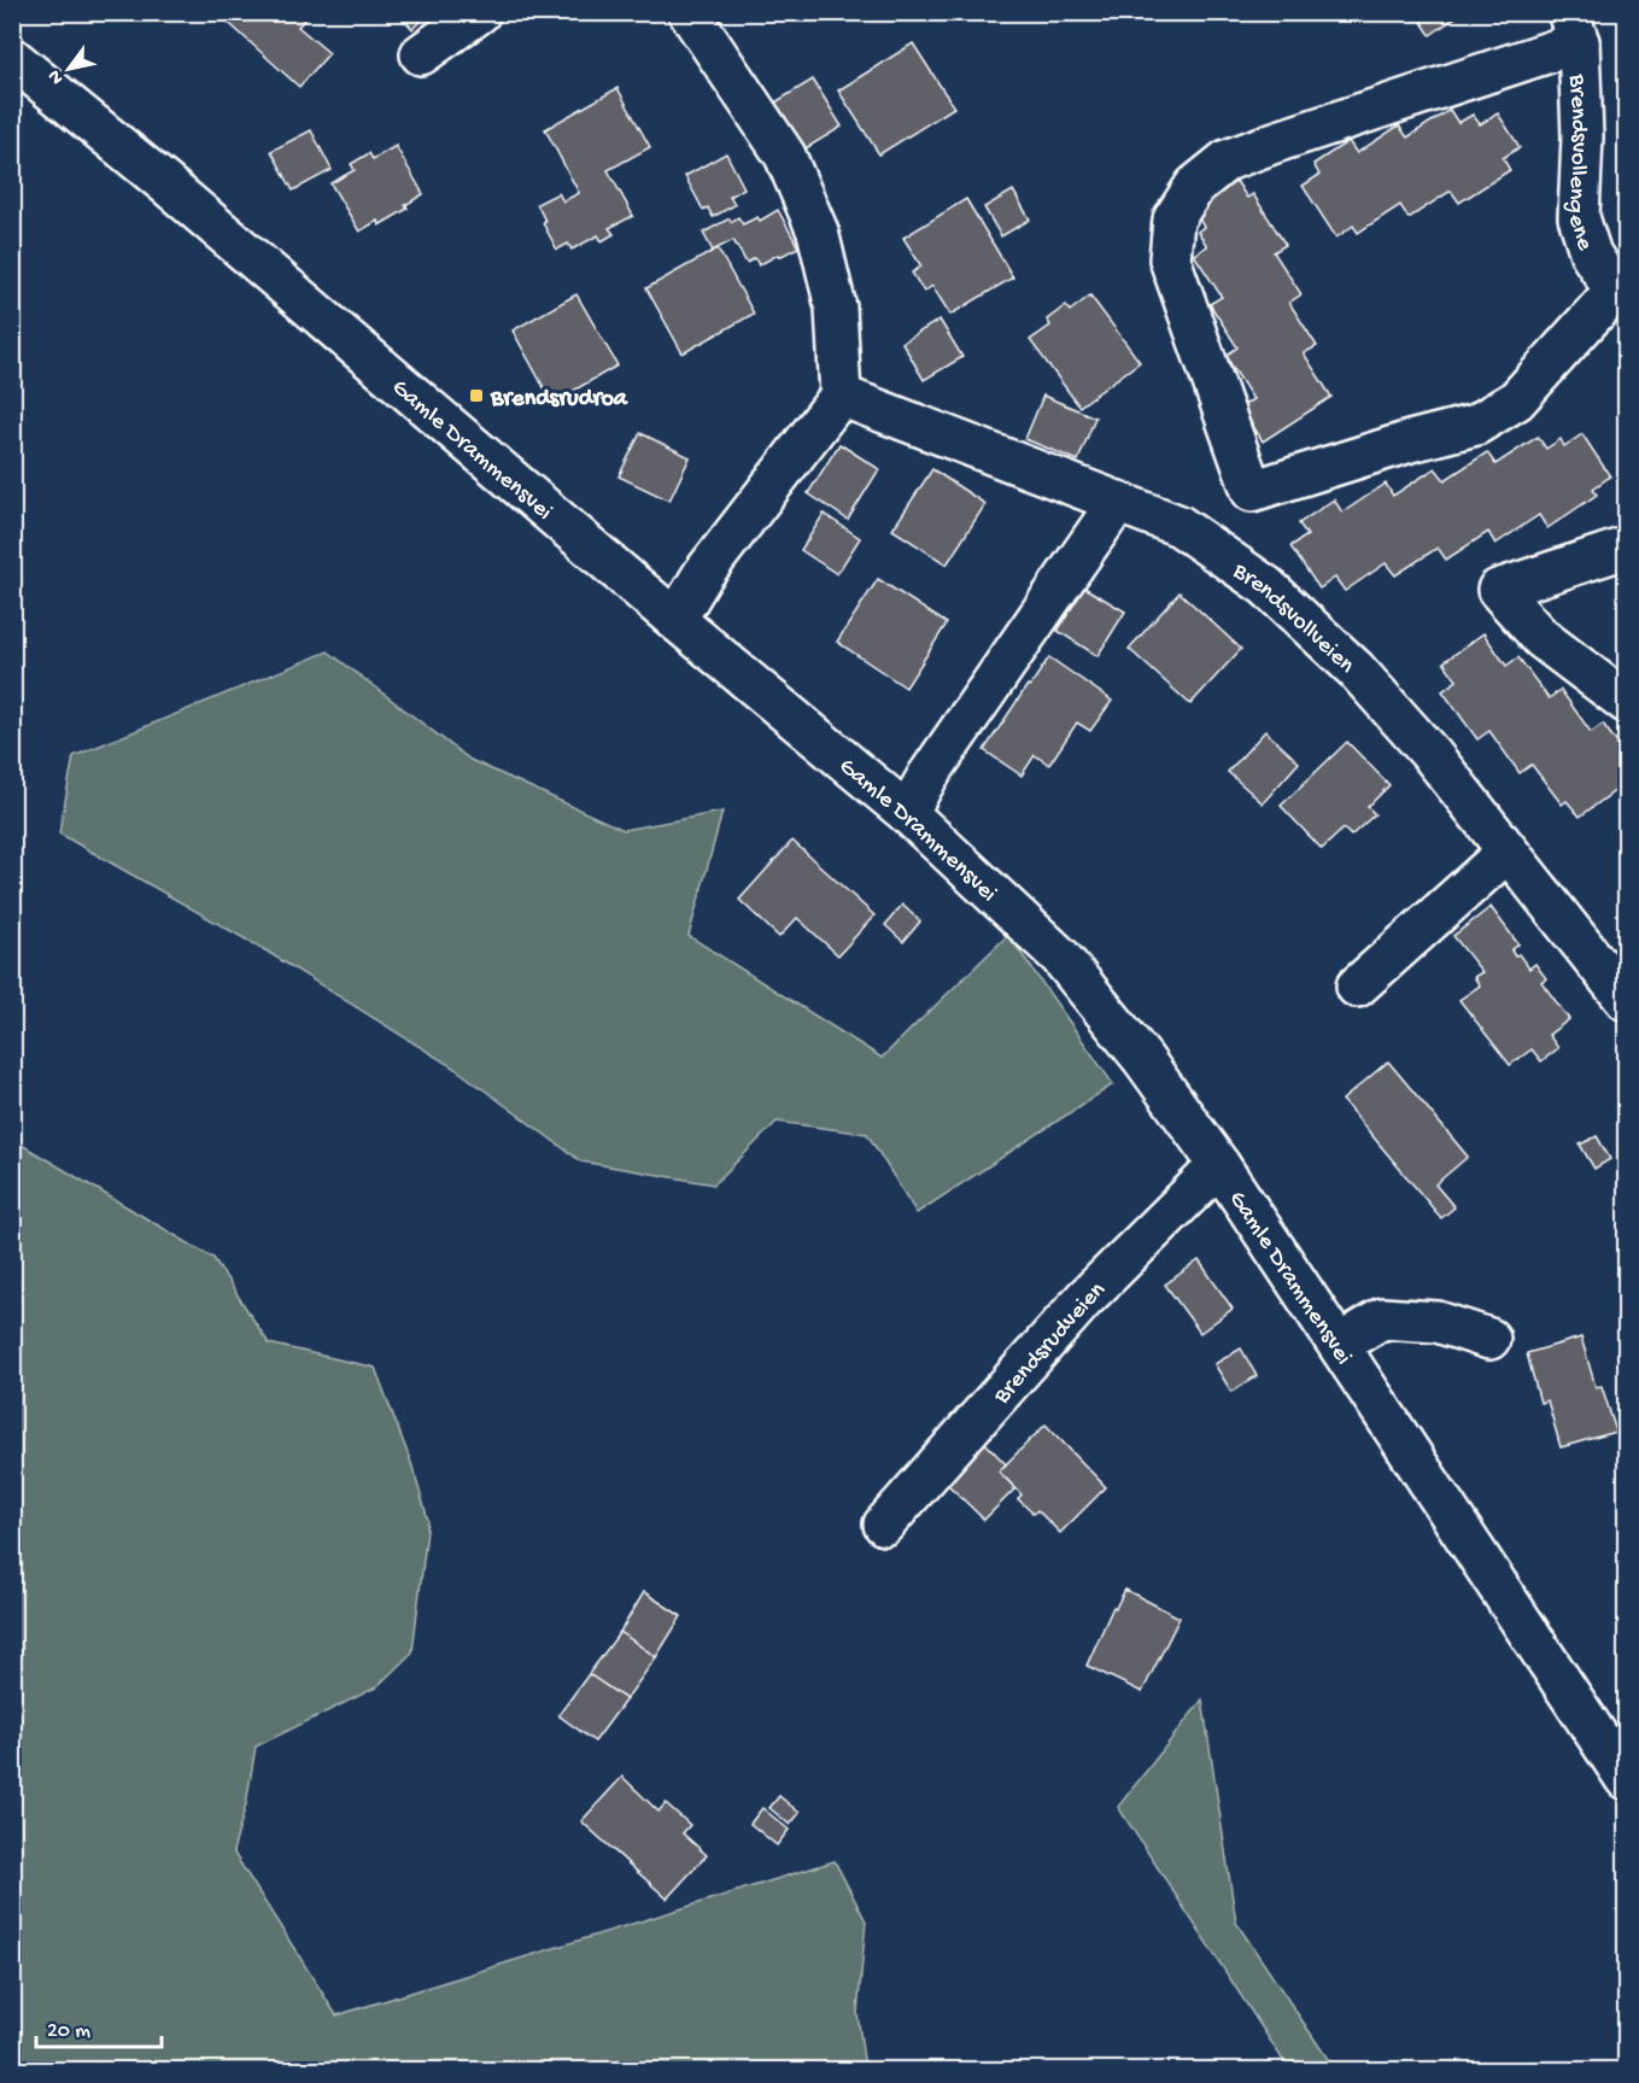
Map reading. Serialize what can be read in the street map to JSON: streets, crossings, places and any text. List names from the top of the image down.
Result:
{
  "streets": {
    "street": [
      "Brendsvollengene",
      "Gamle Drammensvei",
      "Brendsvollveien",
      "Brendsrudveien"
    ]
  },
  "crossings": [
    ["Gamle Drammensvei", "Brendsrudveien"]
  ],
  "places": {
    "transit": ["Brendsrudroa"]
  },
  "scale_bar": "20 m",
  "north": "bottom left"
}
